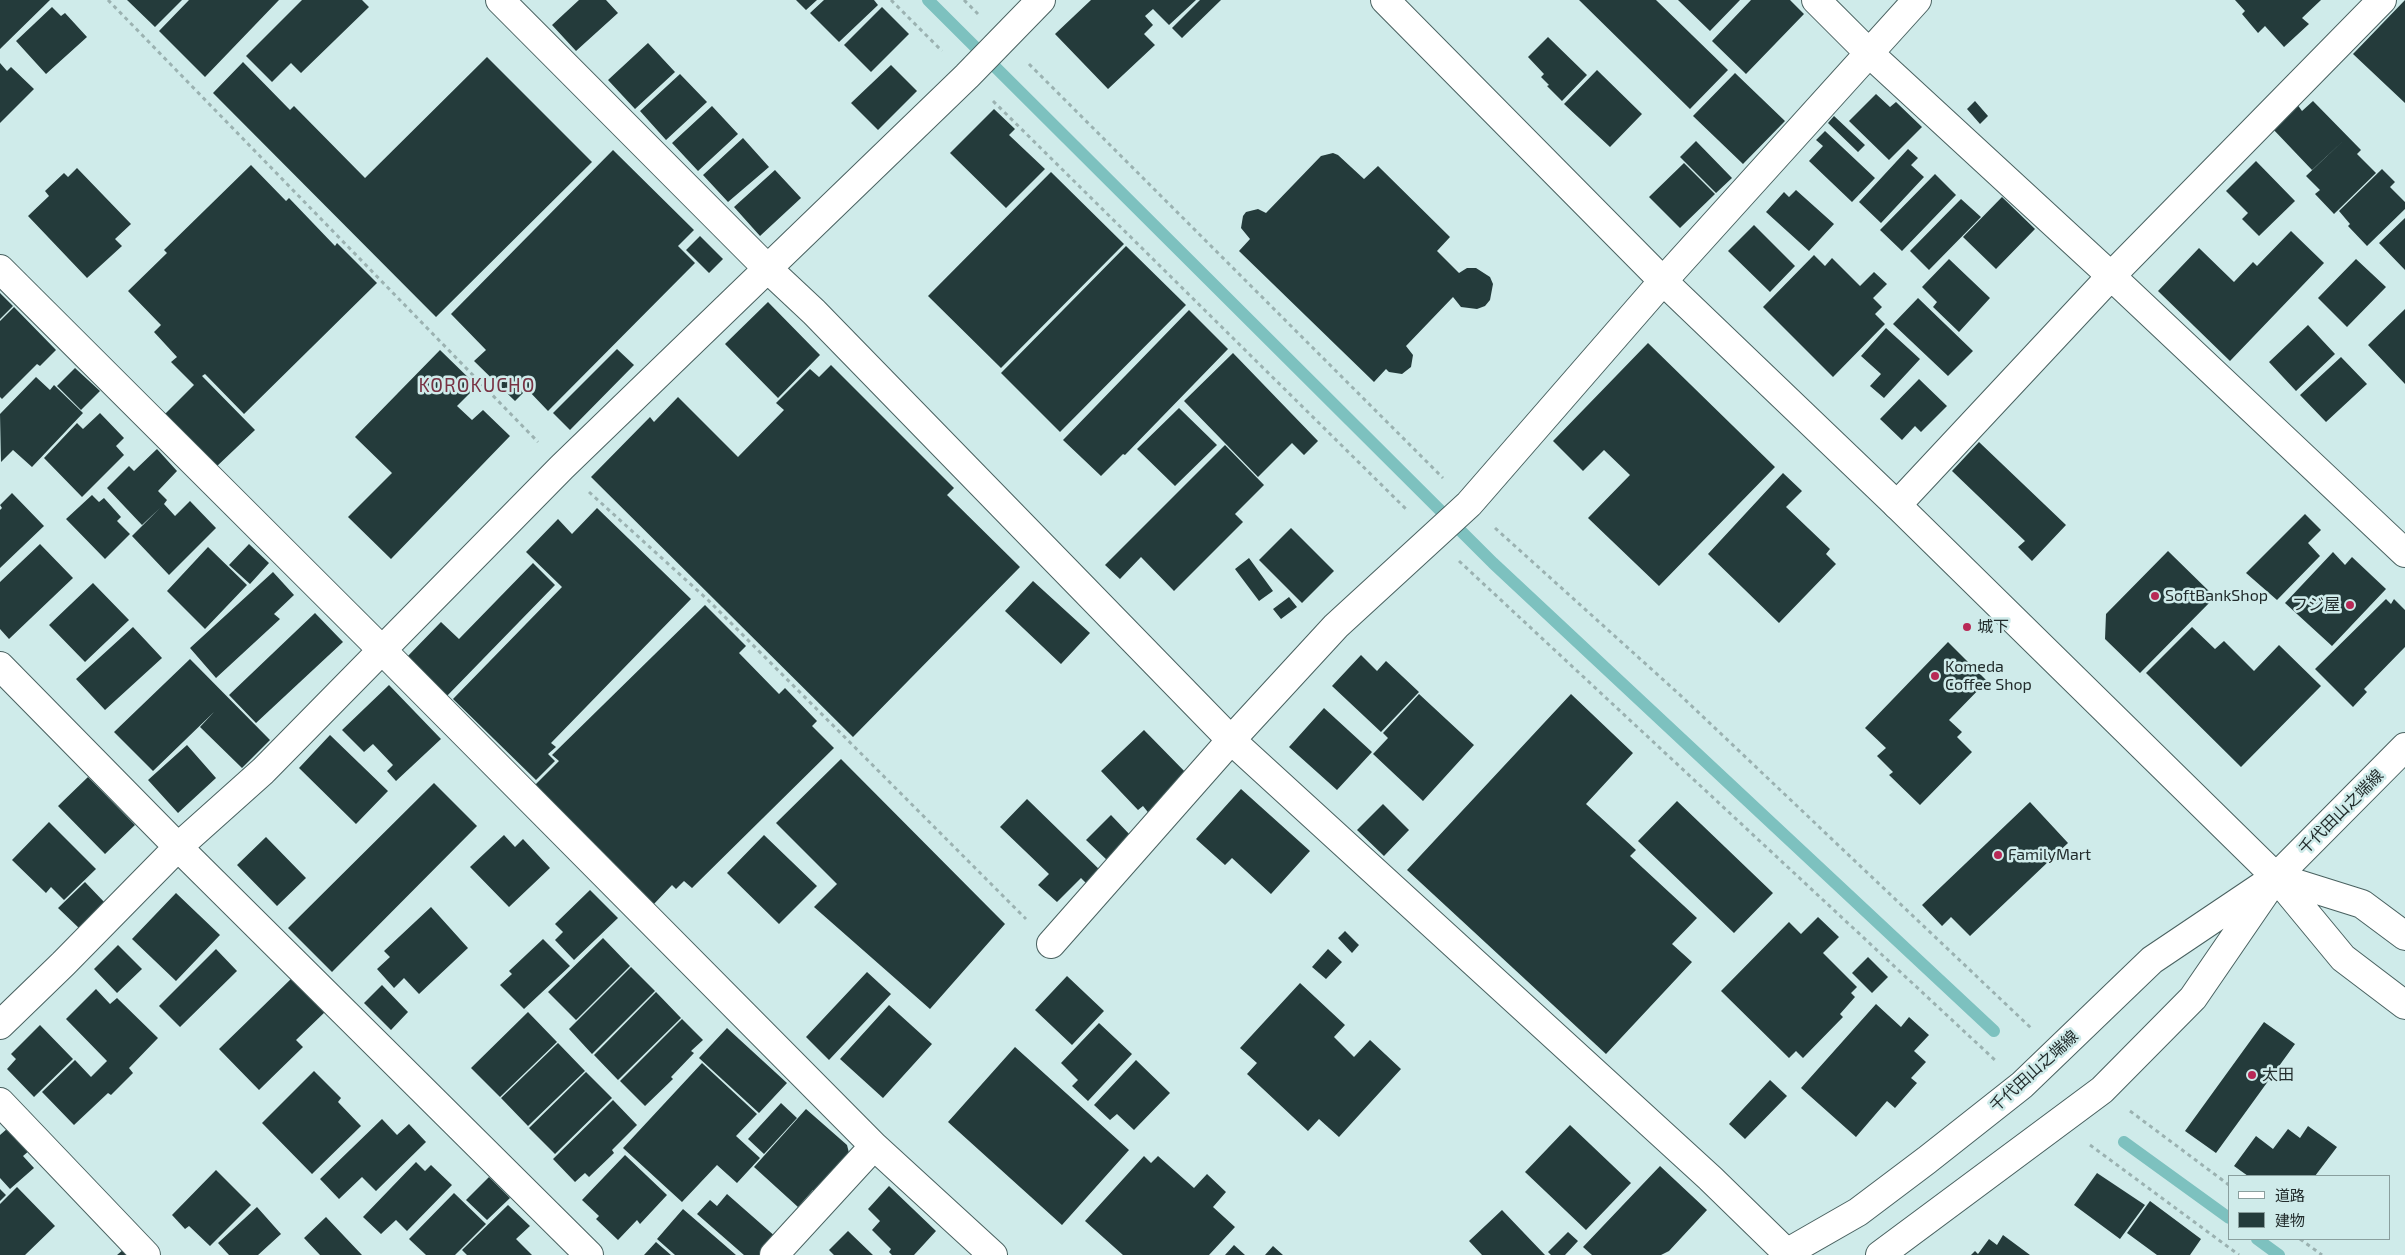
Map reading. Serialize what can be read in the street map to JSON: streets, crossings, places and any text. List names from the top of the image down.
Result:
{
  "streets": {
    "street": ["千代田山之端線"]
  },
  "districts": ["KOROKUCHO"],
  "places": [
    "SoftBankShop",
    "フジ屋",
    "城下",
    "Komeda Coffee Shop",
    "FamilyMart",
    "太田"
  ],
  "legend": ["道路", "建物"]
}
